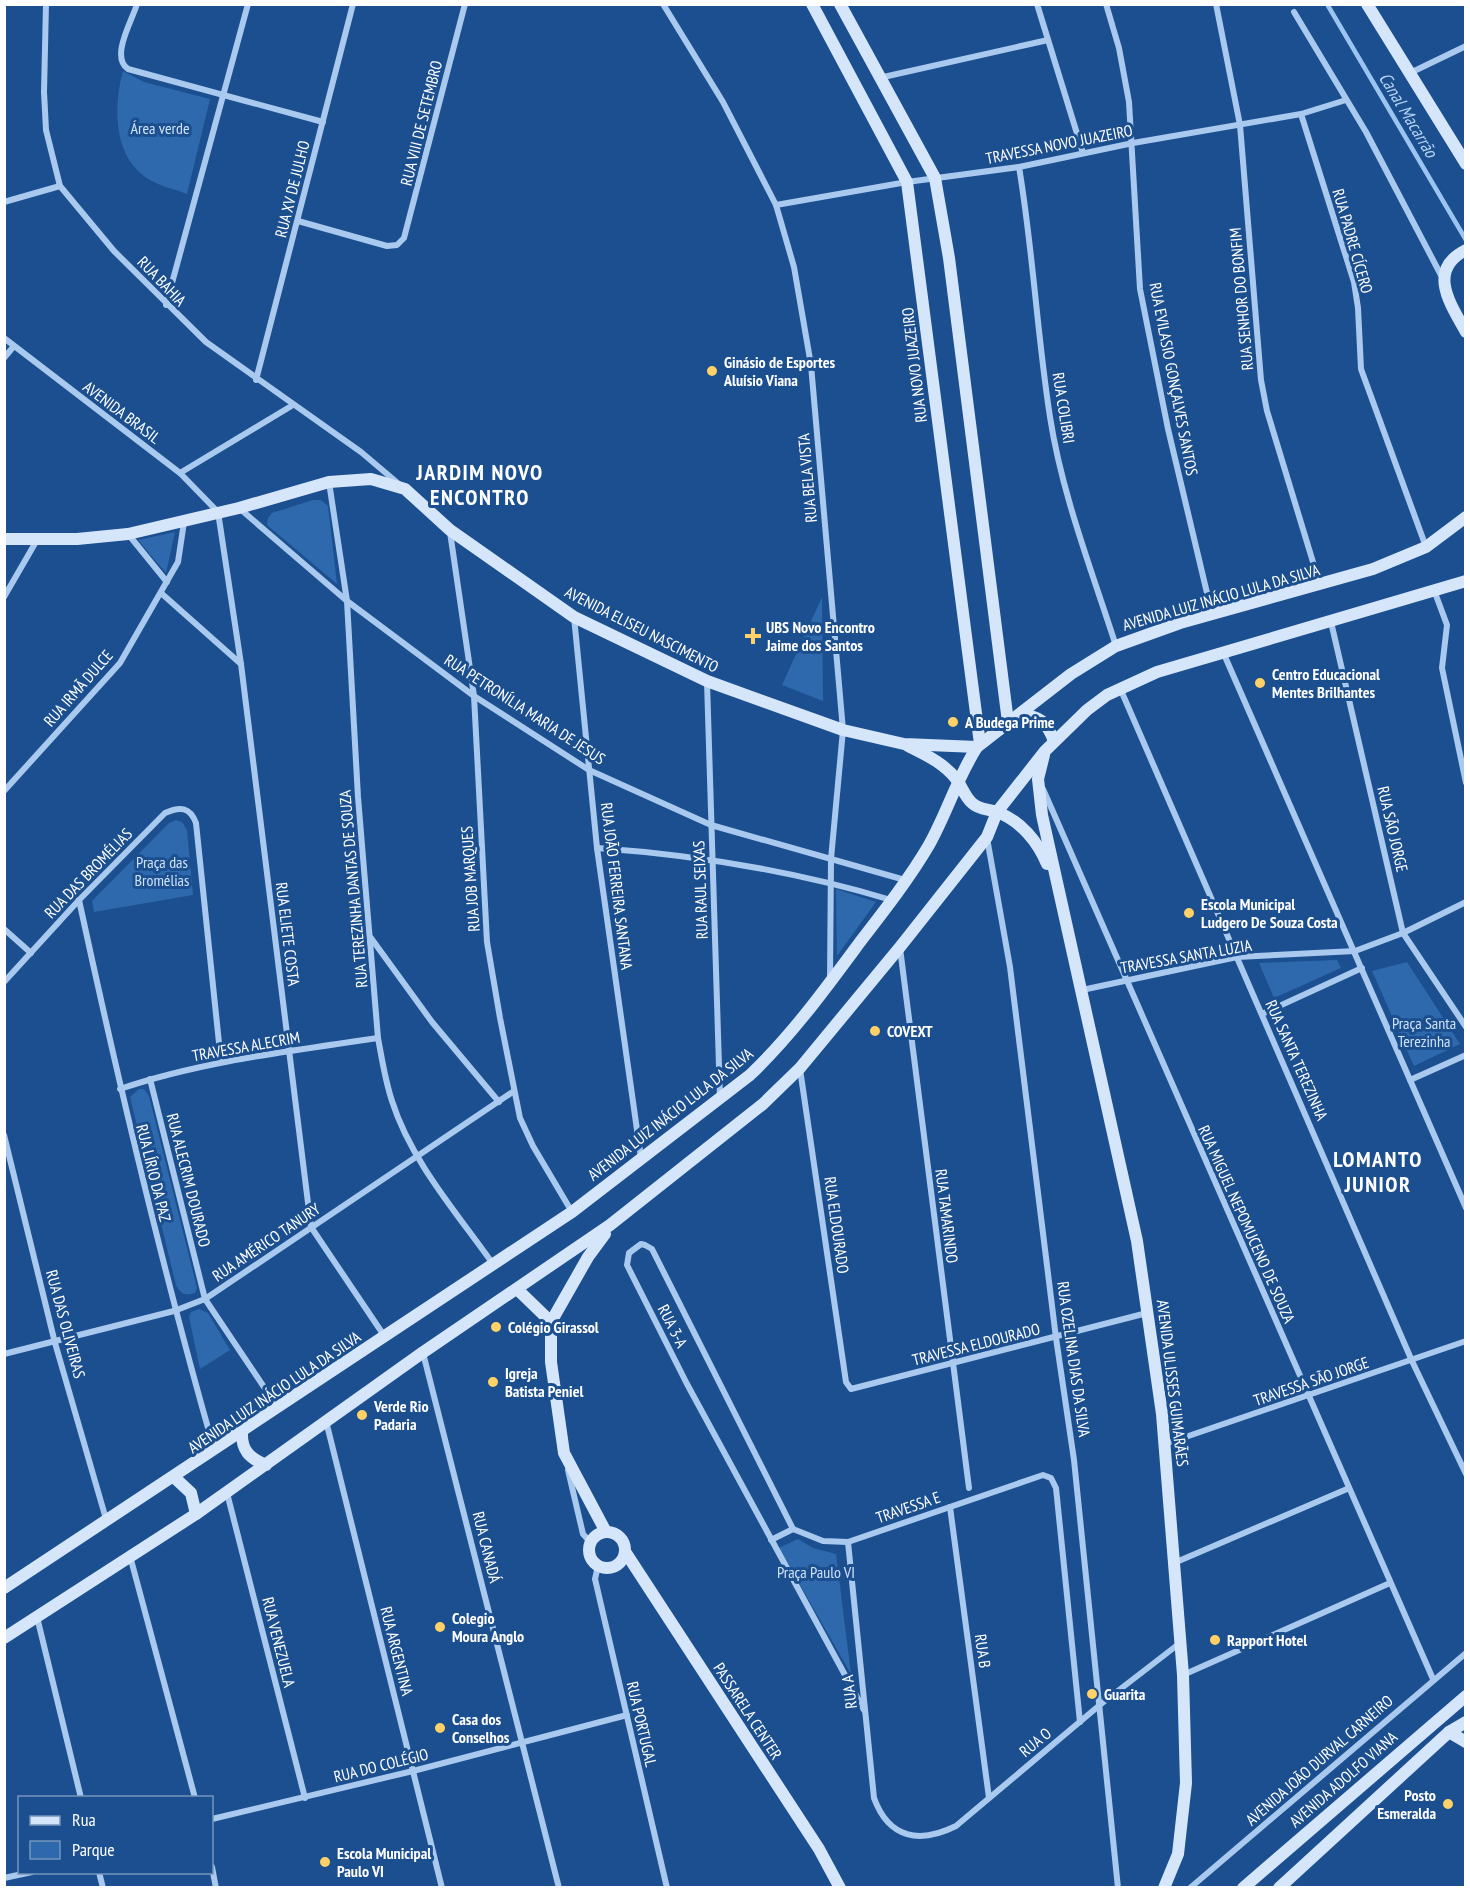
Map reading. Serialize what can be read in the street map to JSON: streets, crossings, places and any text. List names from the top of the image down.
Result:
{
  "streets": {
    "street": [
      "RUA VIII DE SETEMBRO",
      "TRAVESSA NOVO JUAZEIRO",
      "RUA XV DE JULHO",
      "RUA PADRE CÍCERO",
      "RUA BAHIA",
      "RUA SENHOR DO BONFIM",
      "RUA NOVO JUAZEIRO",
      "RUA EVILASIO GONÇALVES SANTOS",
      "RUA COLIBRI",
      "AVENIDA BRASIL",
      "RUA BELA VISTA",
      "AVENIDA LUIZ INÁCIO LULA DA SILVA",
      "AVENIDA ELISEU NASCIMENTO",
      "RUA IRMÃ DULCE",
      "RUA PETRONÍLIA MARIA DE JESUS",
      "RUA SÃO JORGE",
      "RUA DAS BROMÉLIAS",
      "RUA JOB MARQUES",
      "RUA JOÃO FERREIRA SANTANA",
      "RUA TEREZINHA DANTAS DE SOUZA",
      "RUA RAUL SEIXAS",
      "RUA ELIETE COSTA",
      "TRAVESSA SANTA LUZIA",
      "TRAVESSA ALECRIM",
      "RUA SANTA TEREZINHA",
      "RUA LÍRIO DA PAZ",
      "RUA ALECRIM DOURADO",
      "RUA TAMARINDO",
      "RUA MIGUEL NEPOMUCENO DE SOUZA",
      "RUA ELDOURADO",
      "RUA AMÉRICO TANURY",
      "RUA DAS OLIVEIRAS",
      "RUA 3-A",
      "TRAVESSA ELDOURADO",
      "RUA OZELINA DIAS DA SILVA",
      "TRAVESSA SÃO JORGE",
      "AVENIDA ULISSES GUIMARÃES",
      "TRAVESSA E",
      "RUA CANADÁ",
      "RUA VENEZUELA",
      "RUA ARGENTINA",
      "RUA B",
      "RUA A",
      "PASSARELA CENTER",
      "RUA PORTUGAL",
      "RUA O",
      "AVENIDA JOÃO DURVAL CARNEIRO",
      "RUA DO COLÉGIO",
      "AVENIDA ADOLFO VIANA"
    ]
  },
  "crossings": [
    ["RUA VIII DE SETEMBRO", "RUA XV DE JULHO"],
    ["TRAVESSA NOVO JUAZEIRO", "RUA PADRE CÍCERO"],
    ["TRAVESSA NOVO JUAZEIRO", "RUA SENHOR DO BONFIM"],
    ["TRAVESSA NOVO JUAZEIRO", "RUA NOVO JUAZEIRO"],
    ["TRAVESSA NOVO JUAZEIRO", "RUA EVILASIO GONÇALVES SANTOS"],
    ["TRAVESSA NOVO JUAZEIRO", "RUA COLIBRI"],
    ["TRAVESSA NOVO JUAZEIRO", "RUA BELA VISTA"],
    ["RUA XV DE JULHO", "RUA BAHIA"],
    ["RUA PADRE CÍCERO", "AVENIDA LUIZ INÁCIO LULA DA SILVA"],
    ["RUA BAHIA", "AVENIDA ELISEU NASCIMENTO"],
    ["RUA SENHOR DO BONFIM", "AVENIDA LUIZ INÁCIO LULA DA SILVA"],
    ["RUA NOVO JUAZEIRO", "AVENIDA LUIZ INÁCIO LULA DA SILVA"],
    ["RUA NOVO JUAZEIRO", "AVENIDA ELISEU NASCIMENTO"],
    ["RUA EVILASIO GONÇALVES SANTOS", "AVENIDA LUIZ INÁCIO LULA DA SILVA"],
    ["RUA COLIBRI", "AVENIDA LUIZ INÁCIO LULA DA SILVA"],
    ["AVENIDA BRASIL", "AVENIDA ELISEU NASCIMENTO"],
    ["AVENIDA BRASIL", "RUA ELIETE COSTA"],
    ["RUA BELA VISTA", "AVENIDA LUIZ INÁCIO LULA DA SILVA"],
    ["RUA BELA VISTA", "AVENIDA ELISEU NASCIMENTO"],
    ["RUA BELA VISTA", "RUA PETRONÍLIA MARIA DE JESUS"],
    ["AVENIDA LUIZ INÁCIO LULA DA SILVA", "AVENIDA ELISEU NASCIMENTO"],
    ["AVENIDA LUIZ INÁCIO LULA DA SILVA", "RUA PETRONÍLIA MARIA DE JESUS"],
    ["AVENIDA LUIZ INÁCIO LULA DA SILVA", "RUA JOB MARQUES"],
    ["AVENIDA LUIZ INÁCIO LULA DA SILVA", "RUA JOÃO FERREIRA SANTANA"],
    ["AVENIDA LUIZ INÁCIO LULA DA SILVA", "RUA TEREZINHA DANTAS DE SOUZA"],
    ["AVENIDA LUIZ INÁCIO LULA DA SILVA", "RUA RAUL SEIXAS"],
    ["AVENIDA LUIZ INÁCIO LULA DA SILVA", "RUA ELIETE COSTA"],
    ["AVENIDA LUIZ INÁCIO LULA DA SILVA", "RUA LÍRIO DA PAZ"],
    ["AVENIDA LUIZ INÁCIO LULA DA SILVA", "RUA ALECRIM DOURADO"],
    ["AVENIDA LUIZ INÁCIO LULA DA SILVA", "RUA DAS OLIVEIRAS"],
    ["AVENIDA ELISEU NASCIMENTO", "RUA IRMÃ DULCE"],
    ["AVENIDA ELISEU NASCIMENTO", "RUA PETRONÍLIA MARIA DE JESUS"],
    ["AVENIDA ELISEU NASCIMENTO", "RUA JOB MARQUES"],
    ["AVENIDA ELISEU NASCIMENTO", "RUA JOÃO FERREIRA SANTANA"],
    ["AVENIDA ELISEU NASCIMENTO", "RUA TEREZINHA DANTAS DE SOUZA"],
    ["AVENIDA ELISEU NASCIMENTO", "RUA RAUL SEIXAS"],
    ["AVENIDA ELISEU NASCIMENTO", "RUA ELIETE COSTA"],
    ["RUA PETRONÍLIA MARIA DE JESUS", "RUA JOB MARQUES"],
    ["RUA PETRONÍLIA MARIA DE JESUS", "RUA JOÃO FERREIRA SANTANA"],
    ["RUA PETRONÍLIA MARIA DE JESUS", "RUA TEREZINHA DANTAS DE SOUZA"],
    ["RUA PETRONÍLIA MARIA DE JESUS", "RUA RAUL SEIXAS"],
    ["RUA SÃO JORGE", "TRAVESSA SANTA LUZIA"],
    ["RUA DAS BROMÉLIAS", "TRAVESSA ALECRIM"],
    ["RUA DAS BROMÉLIAS", "RUA LÍRIO DA PAZ"],
    ["RUA JOB MARQUES", "RUA AMÉRICO TANURY"],
    ["RUA TEREZINHA DANTAS DE SOUZA", "TRAVESSA ALECRIM"],
    ["RUA TEREZINHA DANTAS DE SOUZA", "RUA AMÉRICO TANURY"],
    ["RUA ELIETE COSTA", "TRAVESSA ALECRIM"],
    ["RUA ELIETE COSTA", "RUA AMÉRICO TANURY"],
    ["TRAVESSA SANTA LUZIA", "RUA SANTA TEREZINHA"],
    ["TRAVESSA SANTA LUZIA", "RUA MIGUEL NEPOMUCENO DE SOUZA"],
    ["TRAVESSA SANTA LUZIA", "AVENIDA ULISSES GUIMARÃES"],
    ["TRAVESSA ALECRIM", "RUA LÍRIO DA PAZ"],
    ["TRAVESSA ALECRIM", "RUA ALECRIM DOURADO"],
    ["RUA SANTA TEREZINHA", "TRAVESSA SÃO JORGE"],
    ["RUA LÍRIO DA PAZ", "RUA AMÉRICO TANURY"],
    ["RUA ALECRIM DOURADO", "RUA AMÉRICO TANURY"],
    ["RUA TAMARINDO", "TRAVESSA ELDOURADO"],
    ["RUA MIGUEL NEPOMUCENO DE SOUZA", "TRAVESSA SÃO JORGE"],
    ["RUA MIGUEL NEPOMUCENO DE SOUZA", "AVENIDA JOÃO DURVAL CARNEIRO"],
    ["RUA ELDOURADO", "TRAVESSA ELDOURADO"],
    ["RUA AMÉRICO TANURY", "RUA DAS OLIVEIRAS"],
    ["RUA 3-A", "TRAVESSA E"],
    ["RUA 3-A", "RUA A"],
    ["TRAVESSA ELDOURADO", "RUA OZELINA DIAS DA SILVA"],
    ["TRAVESSA ELDOURADO", "AVENIDA ULISSES GUIMARÃES"],
    ["RUA OZELINA DIAS DA SILVA", "RUA O"],
    ["TRAVESSA SÃO JORGE", "AVENIDA ULISSES GUIMARÃES"],
    ["AVENIDA ULISSES GUIMARÃES", "RUA O"],
    ["TRAVESSA E", "RUA B"],
    ["TRAVESSA E", "RUA A"],
    ["TRAVESSA E", "RUA O"],
    ["RUA CANADÁ", "RUA DO COLÉGIO"],
    ["RUA VENEZUELA", "RUA DO COLÉGIO"],
    ["RUA ARGENTINA", "RUA DO COLÉGIO"],
    ["RUA B", "RUA O"],
    ["RUA A", "RUA O"],
    ["PASSARELA CENTER", "RUA PORTUGAL"],
    ["RUA PORTUGAL", "RUA DO COLÉGIO"]
  ],
  "districts": ["JARDIM NOVO ENCONTRO", "LOMANTO JUNIOR"],
  "water": ["Canal Macarrão"],
  "parks": [
    "Área verde",
    "Praça das Bromélias",
    "Praça Santa Terezinha",
    "Praça Paulo VI"
  ],
  "places": {
    "other": [
      "Ginásio de Esportes Aluísio Viana",
      "Centro Educacional Mentes Brilhantes",
      "A Budega Prime",
      "Escola Municipal Ludgero De Souza Costa",
      "COVEXT",
      "Colégio Girassol",
      "Igreja Batista Peniel",
      "Verde Rio Padaria",
      "Colegio Moura Anglo",
      "Rapport Hotel",
      "Guarita",
      "Casa dos Conselhos",
      "Posto Esmeralda",
      "Escola Municipal Paulo VI"
    ],
    "health": ["UBS Novo Encontro Jaime dos Santos"]
  },
  "legend": ["Rua", "Parque"]
}
